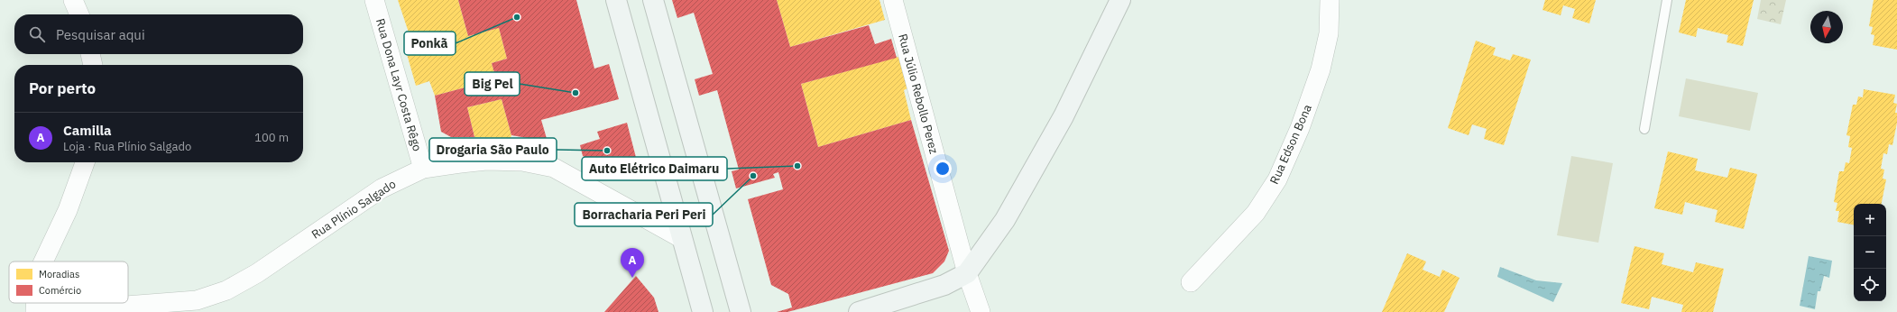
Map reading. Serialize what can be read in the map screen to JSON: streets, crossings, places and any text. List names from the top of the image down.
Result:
{
  "streets": {
    "street": [
      "Rua Dona Layr Costa Rêgo",
      "Rua Júlio Rebollo Perez",
      "Rua Edson Bona",
      "Rua Plínio Salgado"
    ]
  },
  "crossings": [
    ["Rua Dona Layr Costa Rêgo", "Rua Plínio Salgado"]
  ],
  "places": [
    "Ponkã",
    "Big Pel",
    "Drogaria São Paulo",
    "Auto Elétrico Daimaru",
    "Borracharia Peri Peri"
  ],
  "legend": ["Moradias", "Comércio"],
  "north": "bottom",
  "page": {
    "search": "Pesquisar aqui",
    "heading": "Por perto",
    "list": [
      {
        "mark": "A",
        "name": "Camilla",
        "note": "Loja · Rua Plínio Salgado",
        "value": "100 m"
      }
    ],
    "map_buttons": ["+", "−"],
    "pins": "A"
  }
}
